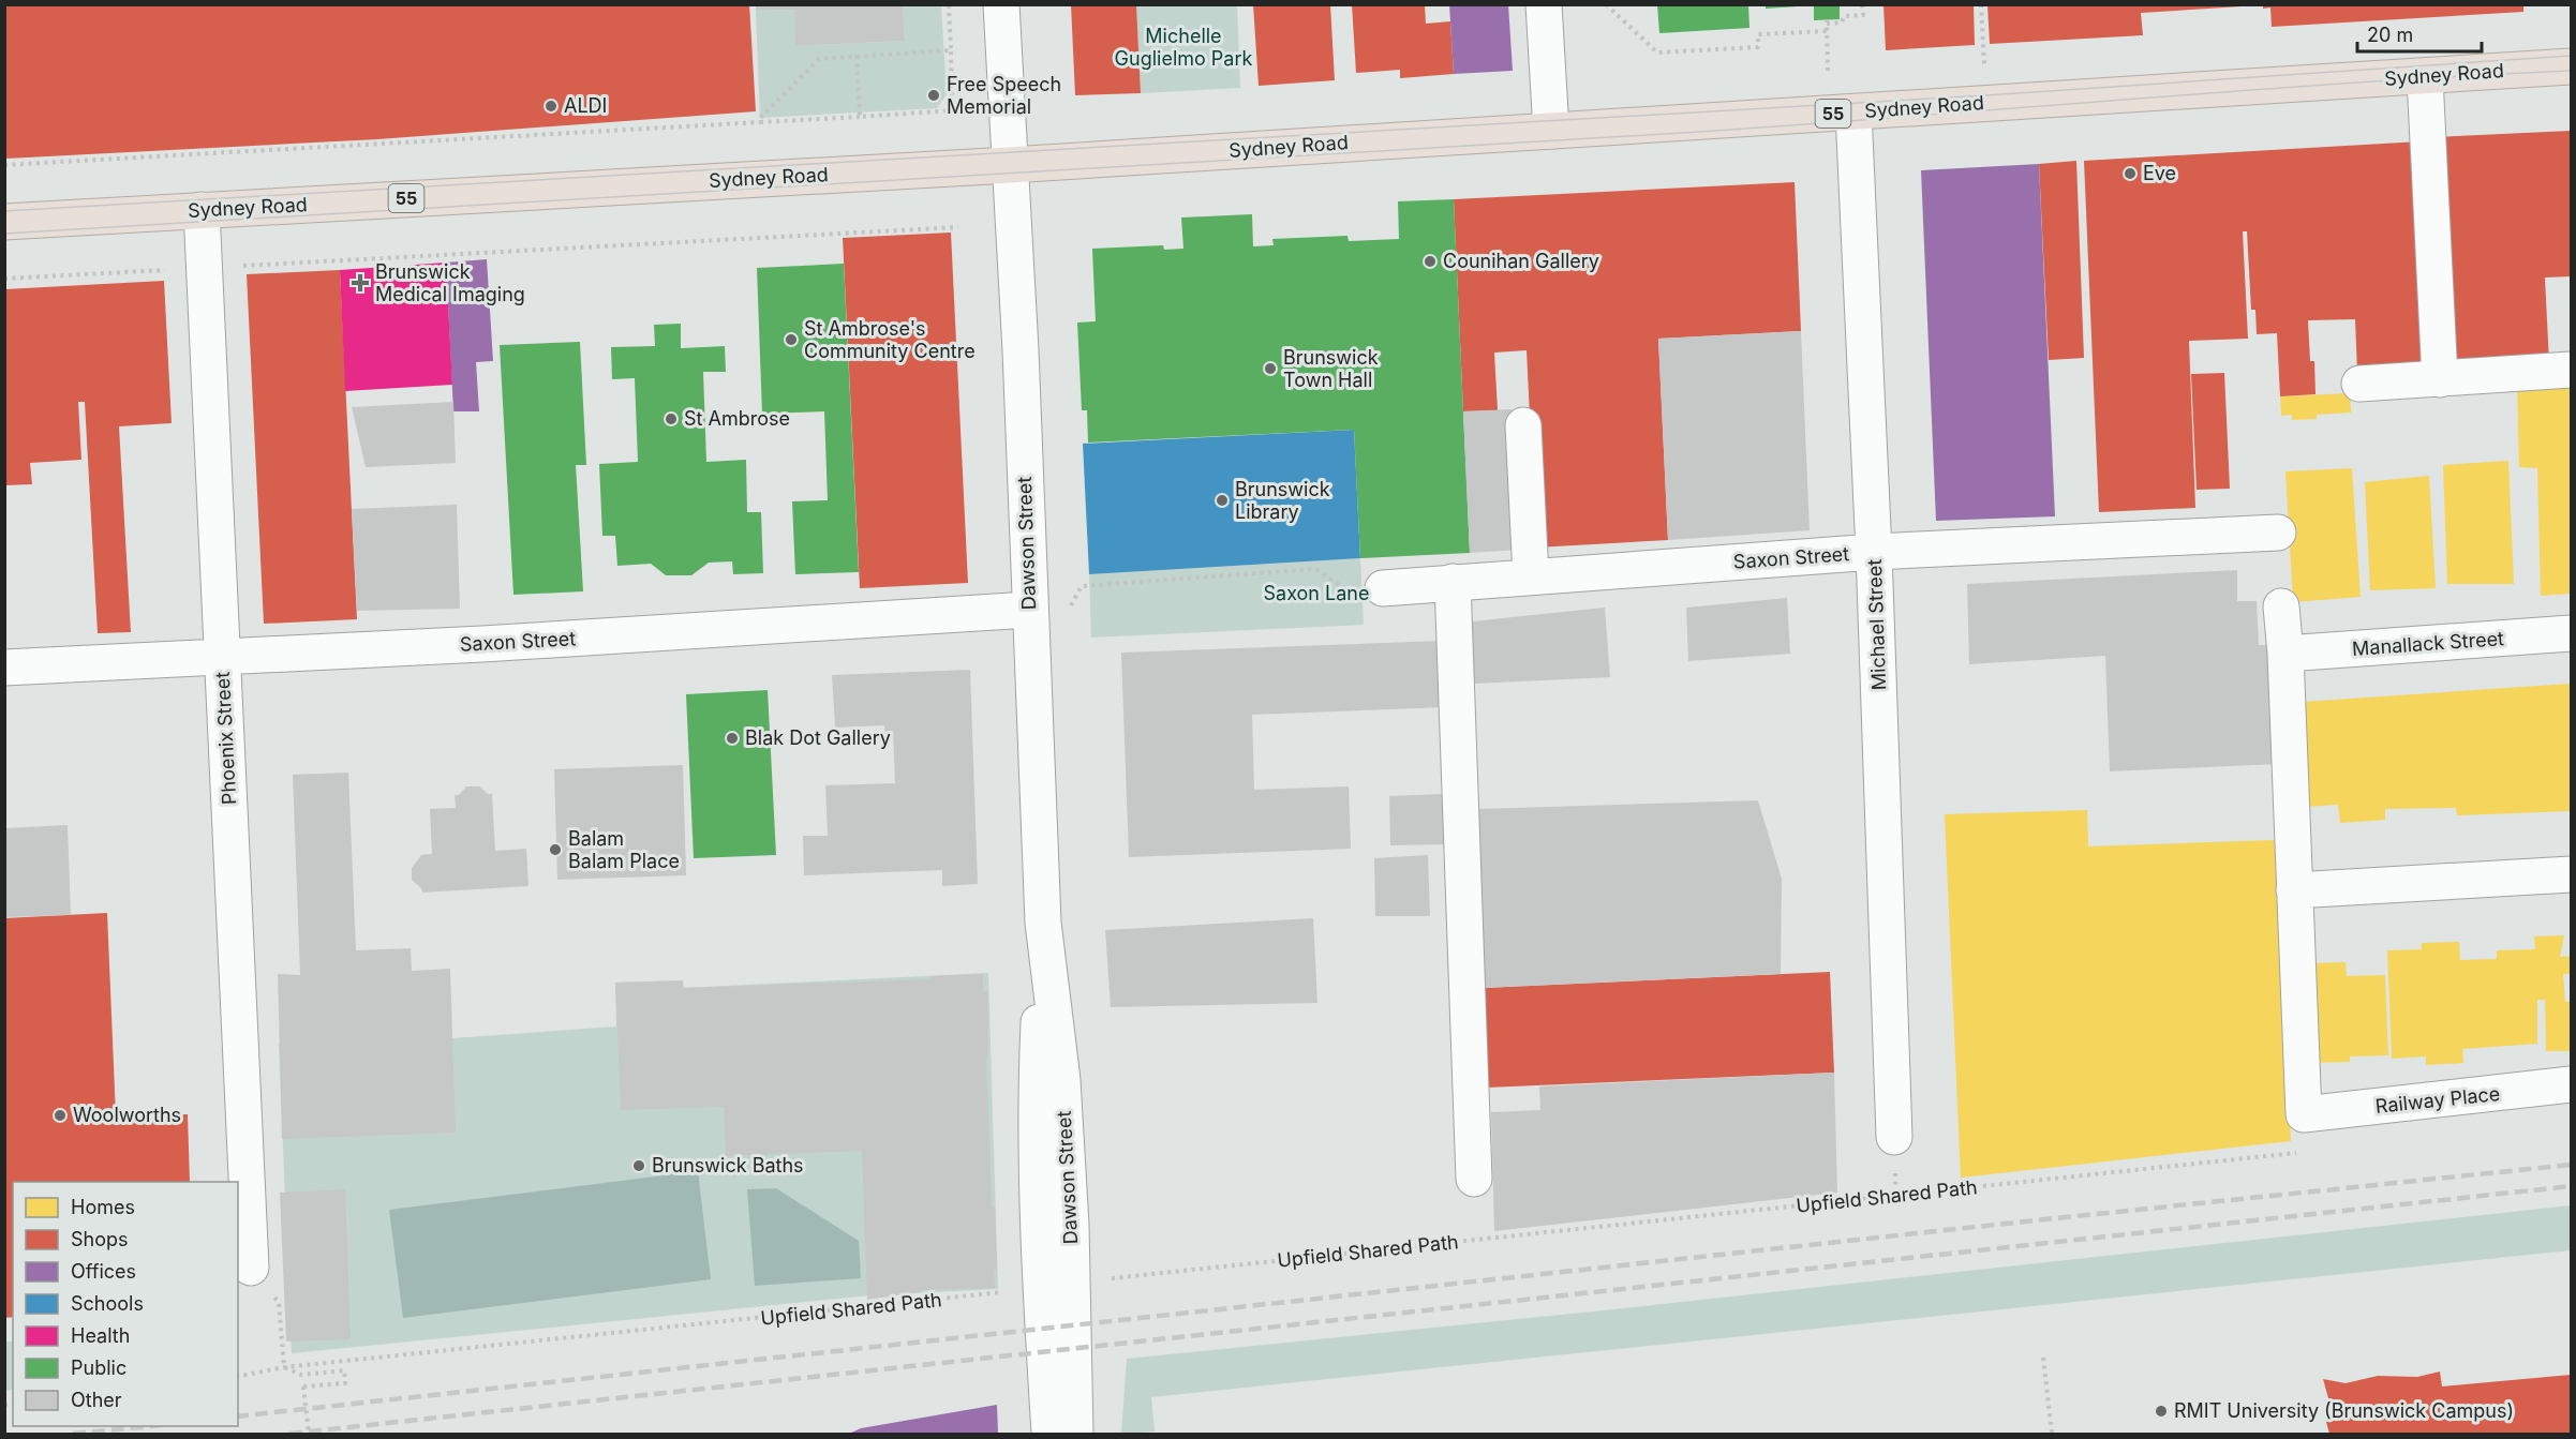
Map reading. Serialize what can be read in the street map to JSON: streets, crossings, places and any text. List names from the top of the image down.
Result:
{
  "streets": {
    "highway": ["Sydney Road", "55"],
    "street": [
      "Dawson Street",
      "Saxon Street",
      "Michael Street",
      "Manallack Street",
      "Phoenix Street",
      "Railway Place"
    ],
    "path": ["Upfield Shared Path"]
  },
  "crossings": [
    ["Sydney Road", "Dawson Street"],
    ["Sydney Road", "Michael Street"],
    ["Sydney Road", "Phoenix Street"],
    ["Dawson Street", "Saxon Street"],
    ["Dawson Street", "Upfield Shared Path"],
    ["Saxon Street", "Michael Street"],
    ["Saxon Street", "Phoenix Street"]
  ],
  "parks": ["Michelle Guglielmo Park", "Saxon Lane"],
  "places": {
    "other": [
      "Free Speech Memorial",
      "ALDI",
      "Eve",
      "Counihan Gallery",
      "St Ambrose's Community Centre",
      "Brunswick Town Hall",
      "St Ambrose",
      "Brunswick Library",
      "Blak Dot Gallery",
      "Balam Balam Place",
      "Woolworths",
      "Brunswick Baths",
      "RMIT University (Brunswick Campus)"
    ],
    "health": ["Brunswick Medical Imaging"]
  },
  "legend": [
    "Homes",
    "Shops",
    "Offices",
    "Schools",
    "Health",
    "Public",
    "Other"
  ],
  "scale_bar": "20 m"
}
